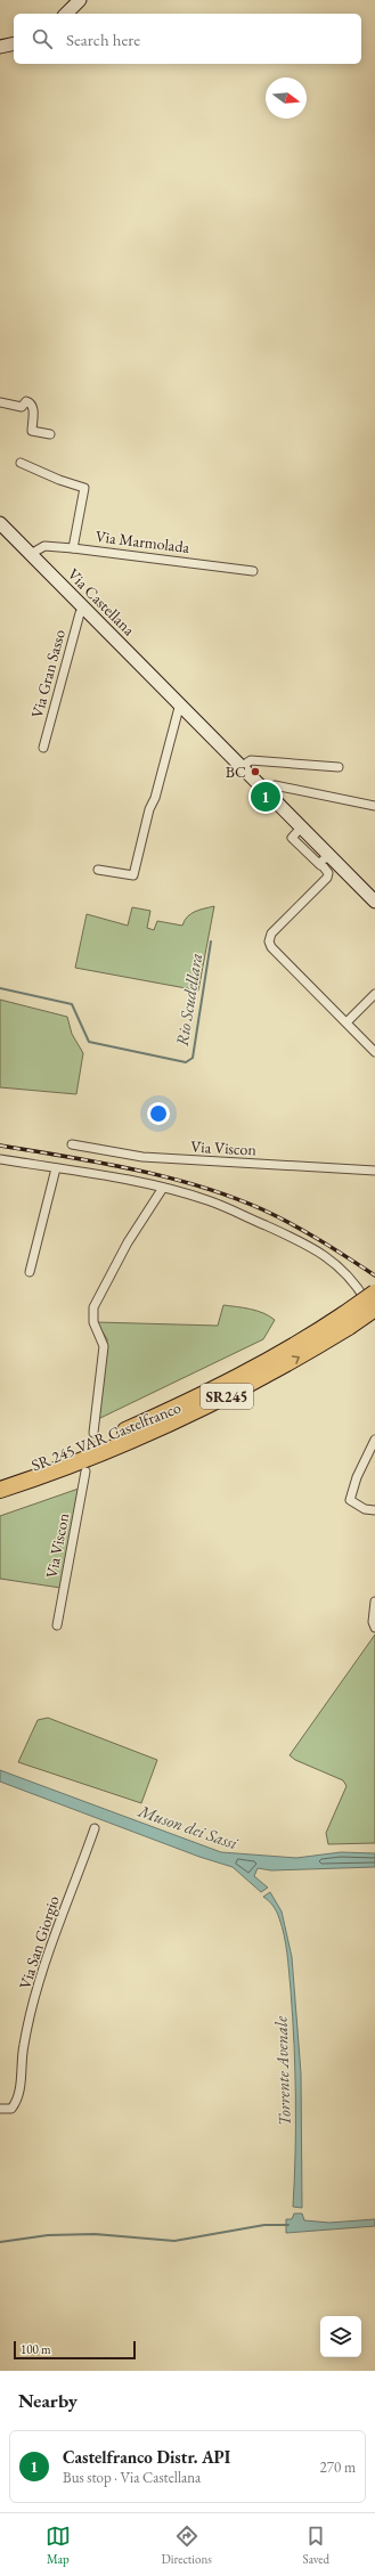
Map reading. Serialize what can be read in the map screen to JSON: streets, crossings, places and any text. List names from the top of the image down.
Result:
{
  "streets": {
    "highway": ["SR245", "SR 245 VAR Castelfranco"],
    "street": [
      "Via Marmolada",
      "Via Castellana",
      "Via Gran Sasso",
      "Via Viscon",
      "Via San Giorgio"
    ]
  },
  "crossings": [
    ["Via Marmolada", "Via Castellana"],
    ["Via Castellana", "Via Gran Sasso"]
  ],
  "water": ["Rio Scudellara", "Muson dei Sassi", "Torrente Avenale"],
  "places": ["BC"],
  "scale_bar": "100 m",
  "north": "right",
  "page": {
    "search": "Search here",
    "pins": "1",
    "scale": "100 m",
    "heading": "Nearby",
    "list": [
      {
        "mark": "1",
        "name": "Castelfranco Distr. API",
        "note": "Bus stop · Via Castellana",
        "value": "270 m"
      }
    ],
    "nav": ["Map", "Directions", "Saved"]
  }
}
